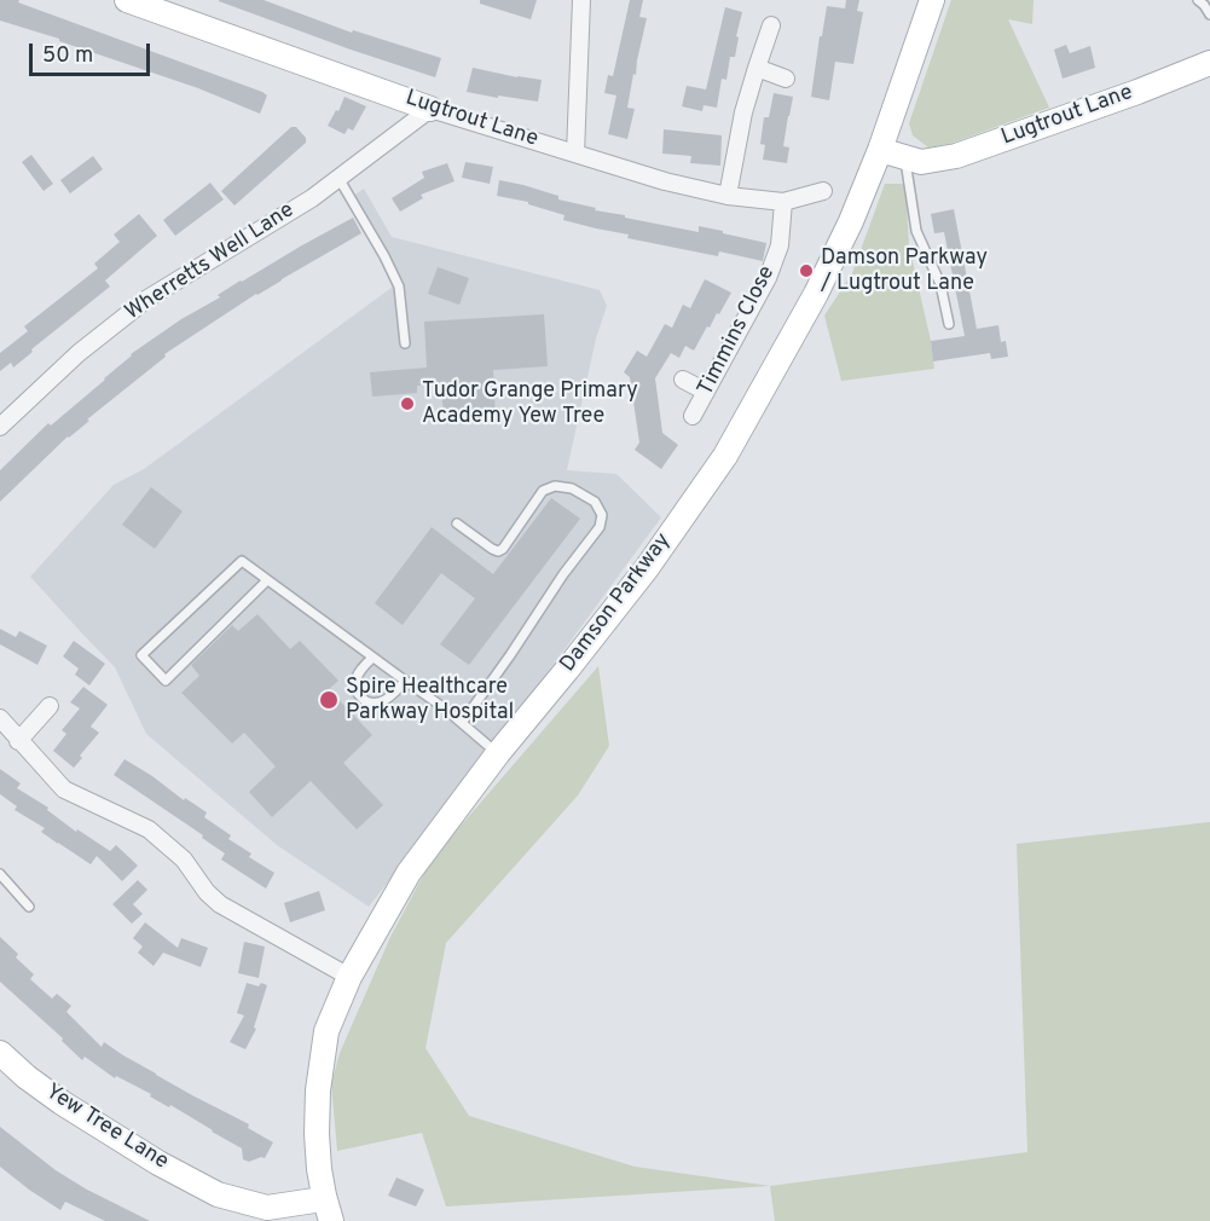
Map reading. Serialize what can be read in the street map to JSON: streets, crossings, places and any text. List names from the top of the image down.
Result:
{
  "streets": {
    "street": [
      "Lugtrout Lane",
      "Wherretts Well Lane",
      "Timmins Close",
      "Damson Parkway",
      "Yew Tree Lane"
    ]
  },
  "crossings": [
    ["Lugtrout Lane", "Wherretts Well Lane"],
    ["Lugtrout Lane", "Timmins Close"],
    ["Lugtrout Lane", "Damson Parkway"],
    ["Damson Parkway", "Yew Tree Lane"]
  ],
  "places": ["Damson Parkway / Lugtrout Lane", "Tudor Grange Primary Academy Yew Tree", "Spire Healthcare Parkway Hospital"],
  "scale_bar": "50 m"
}
